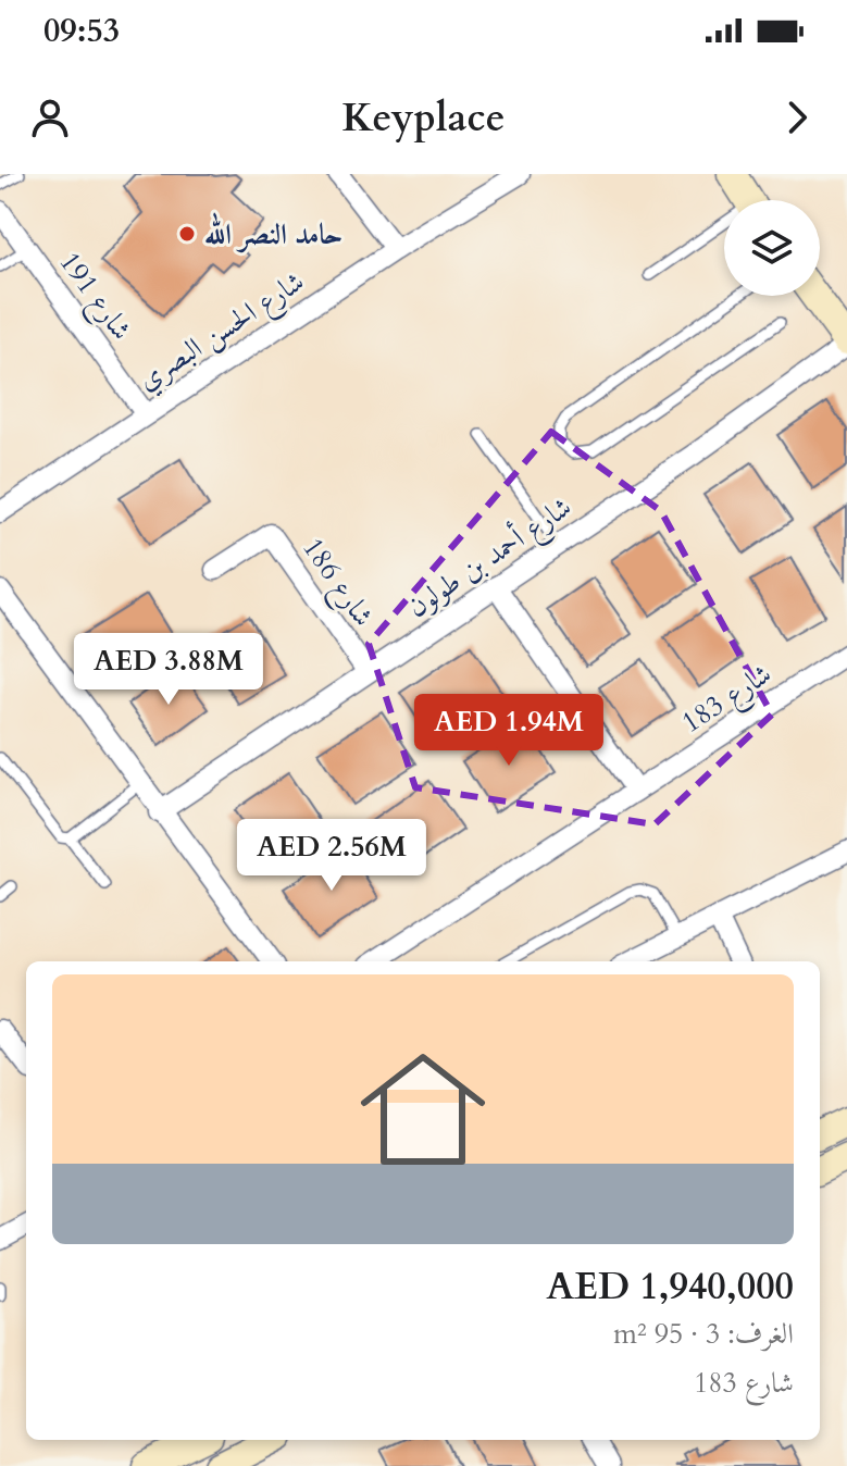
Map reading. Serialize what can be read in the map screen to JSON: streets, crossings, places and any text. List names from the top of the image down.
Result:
{
  "streets": {
    "street": [
      "شارع 191",
      "شارع الحسن البصري",
      "شارع أحمد بن طولون",
      "شارع 186",
      "شارع 183"
    ]
  },
  "crossings": [
    ["شارع 191", "شارع الحسن البصري"],
    ["شارع أحمد بن طولون", "شارع 186"]
  ],
  "places": ["حامد النصر الله"],
  "page": {
    "status": "09:53",
    "header": "Keyplace",
    "price": ["AED 3.88M", "AED 1.94M", "AED 2.56M"],
    "list": [
      {
        "name": "AED 1,940,000",
        "note": "الغرف: 3 · 95 m² · شارع 183"
      }
    ]
  }
}
